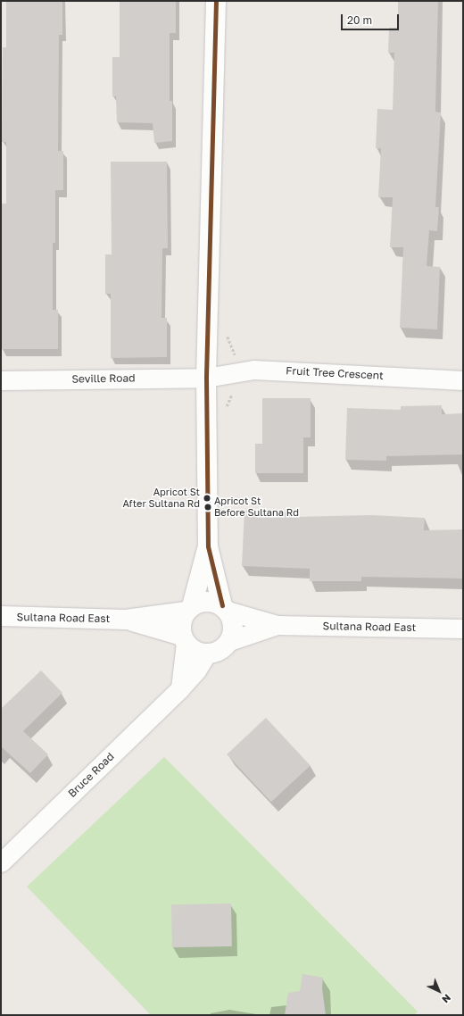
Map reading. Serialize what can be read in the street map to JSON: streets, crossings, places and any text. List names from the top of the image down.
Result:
{
  "streets": {
    "street": [
      "Fruit Tree Crescent",
      "Seville Road",
      "Sultana Road East",
      "Bruce Road"
    ]
  },
  "crossings": [
    ["Fruit Tree Crescent", "Seville Road"],
    ["Sultana Road East", "Bruce Road"]
  ],
  "places": ["Apricot St After Sultana Rd", "Apricot St Before Sultana Rd"],
  "scale_bar": "20 m",
  "north": "bottom right"
}
